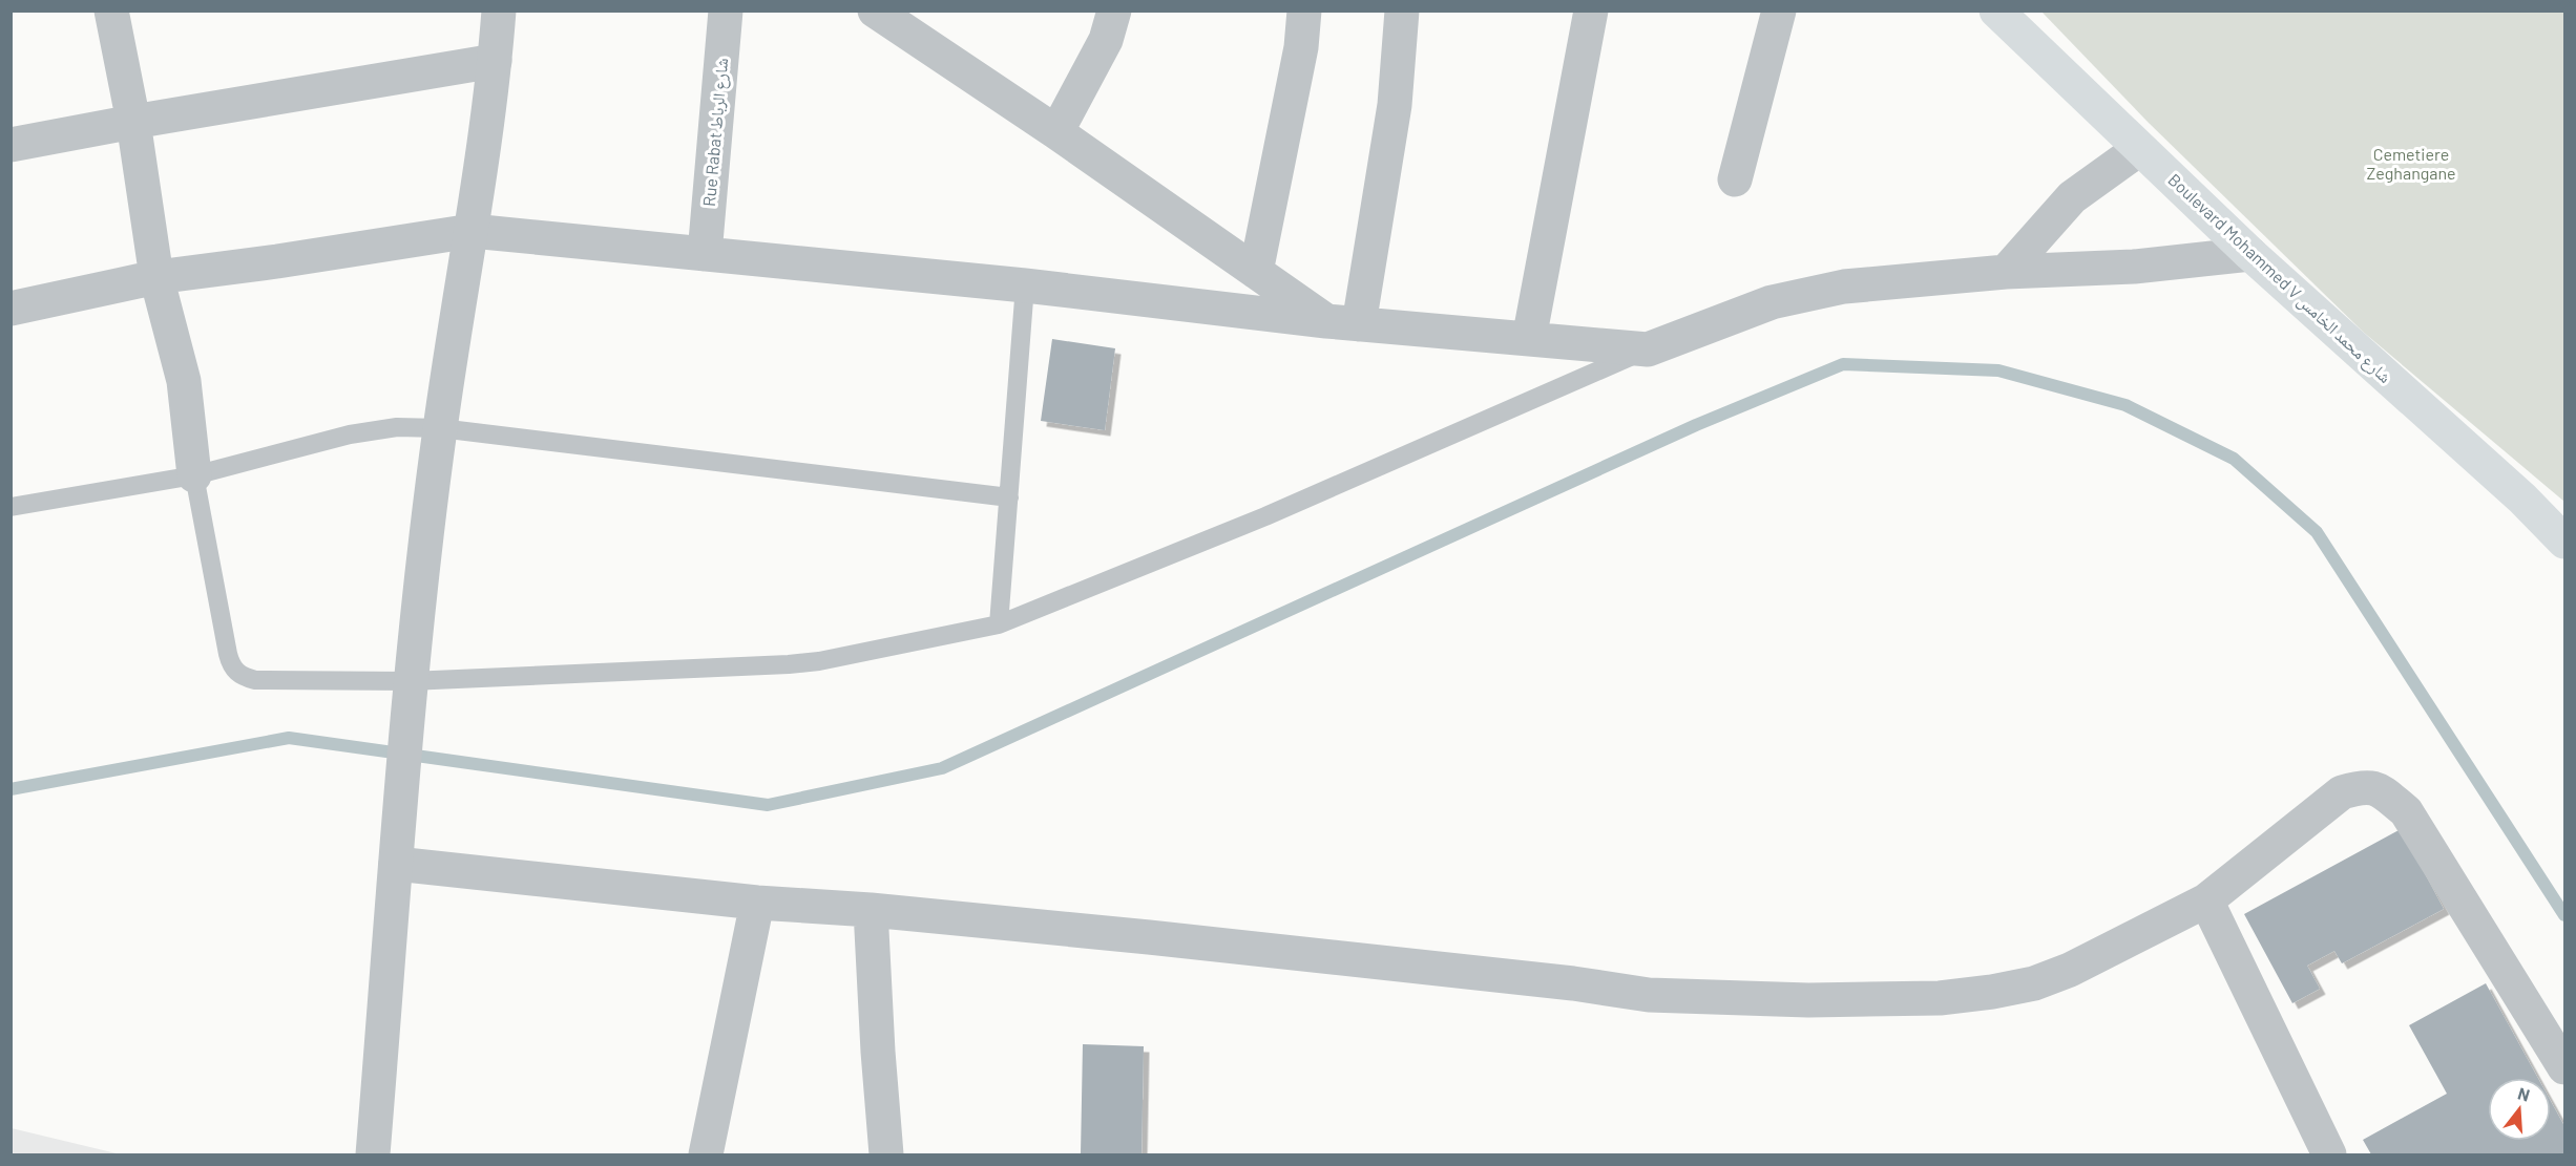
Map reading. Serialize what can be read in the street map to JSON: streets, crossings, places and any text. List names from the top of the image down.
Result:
{
  "streets": {
    "main road": ["Boulevard Mohammed V شارع محمد الخامس"],
    "street": ["Rue Rabat شارع الرباط"]
  },
  "parks": ["Cemetiere Zeghangane"],
  "north": "top"
}
